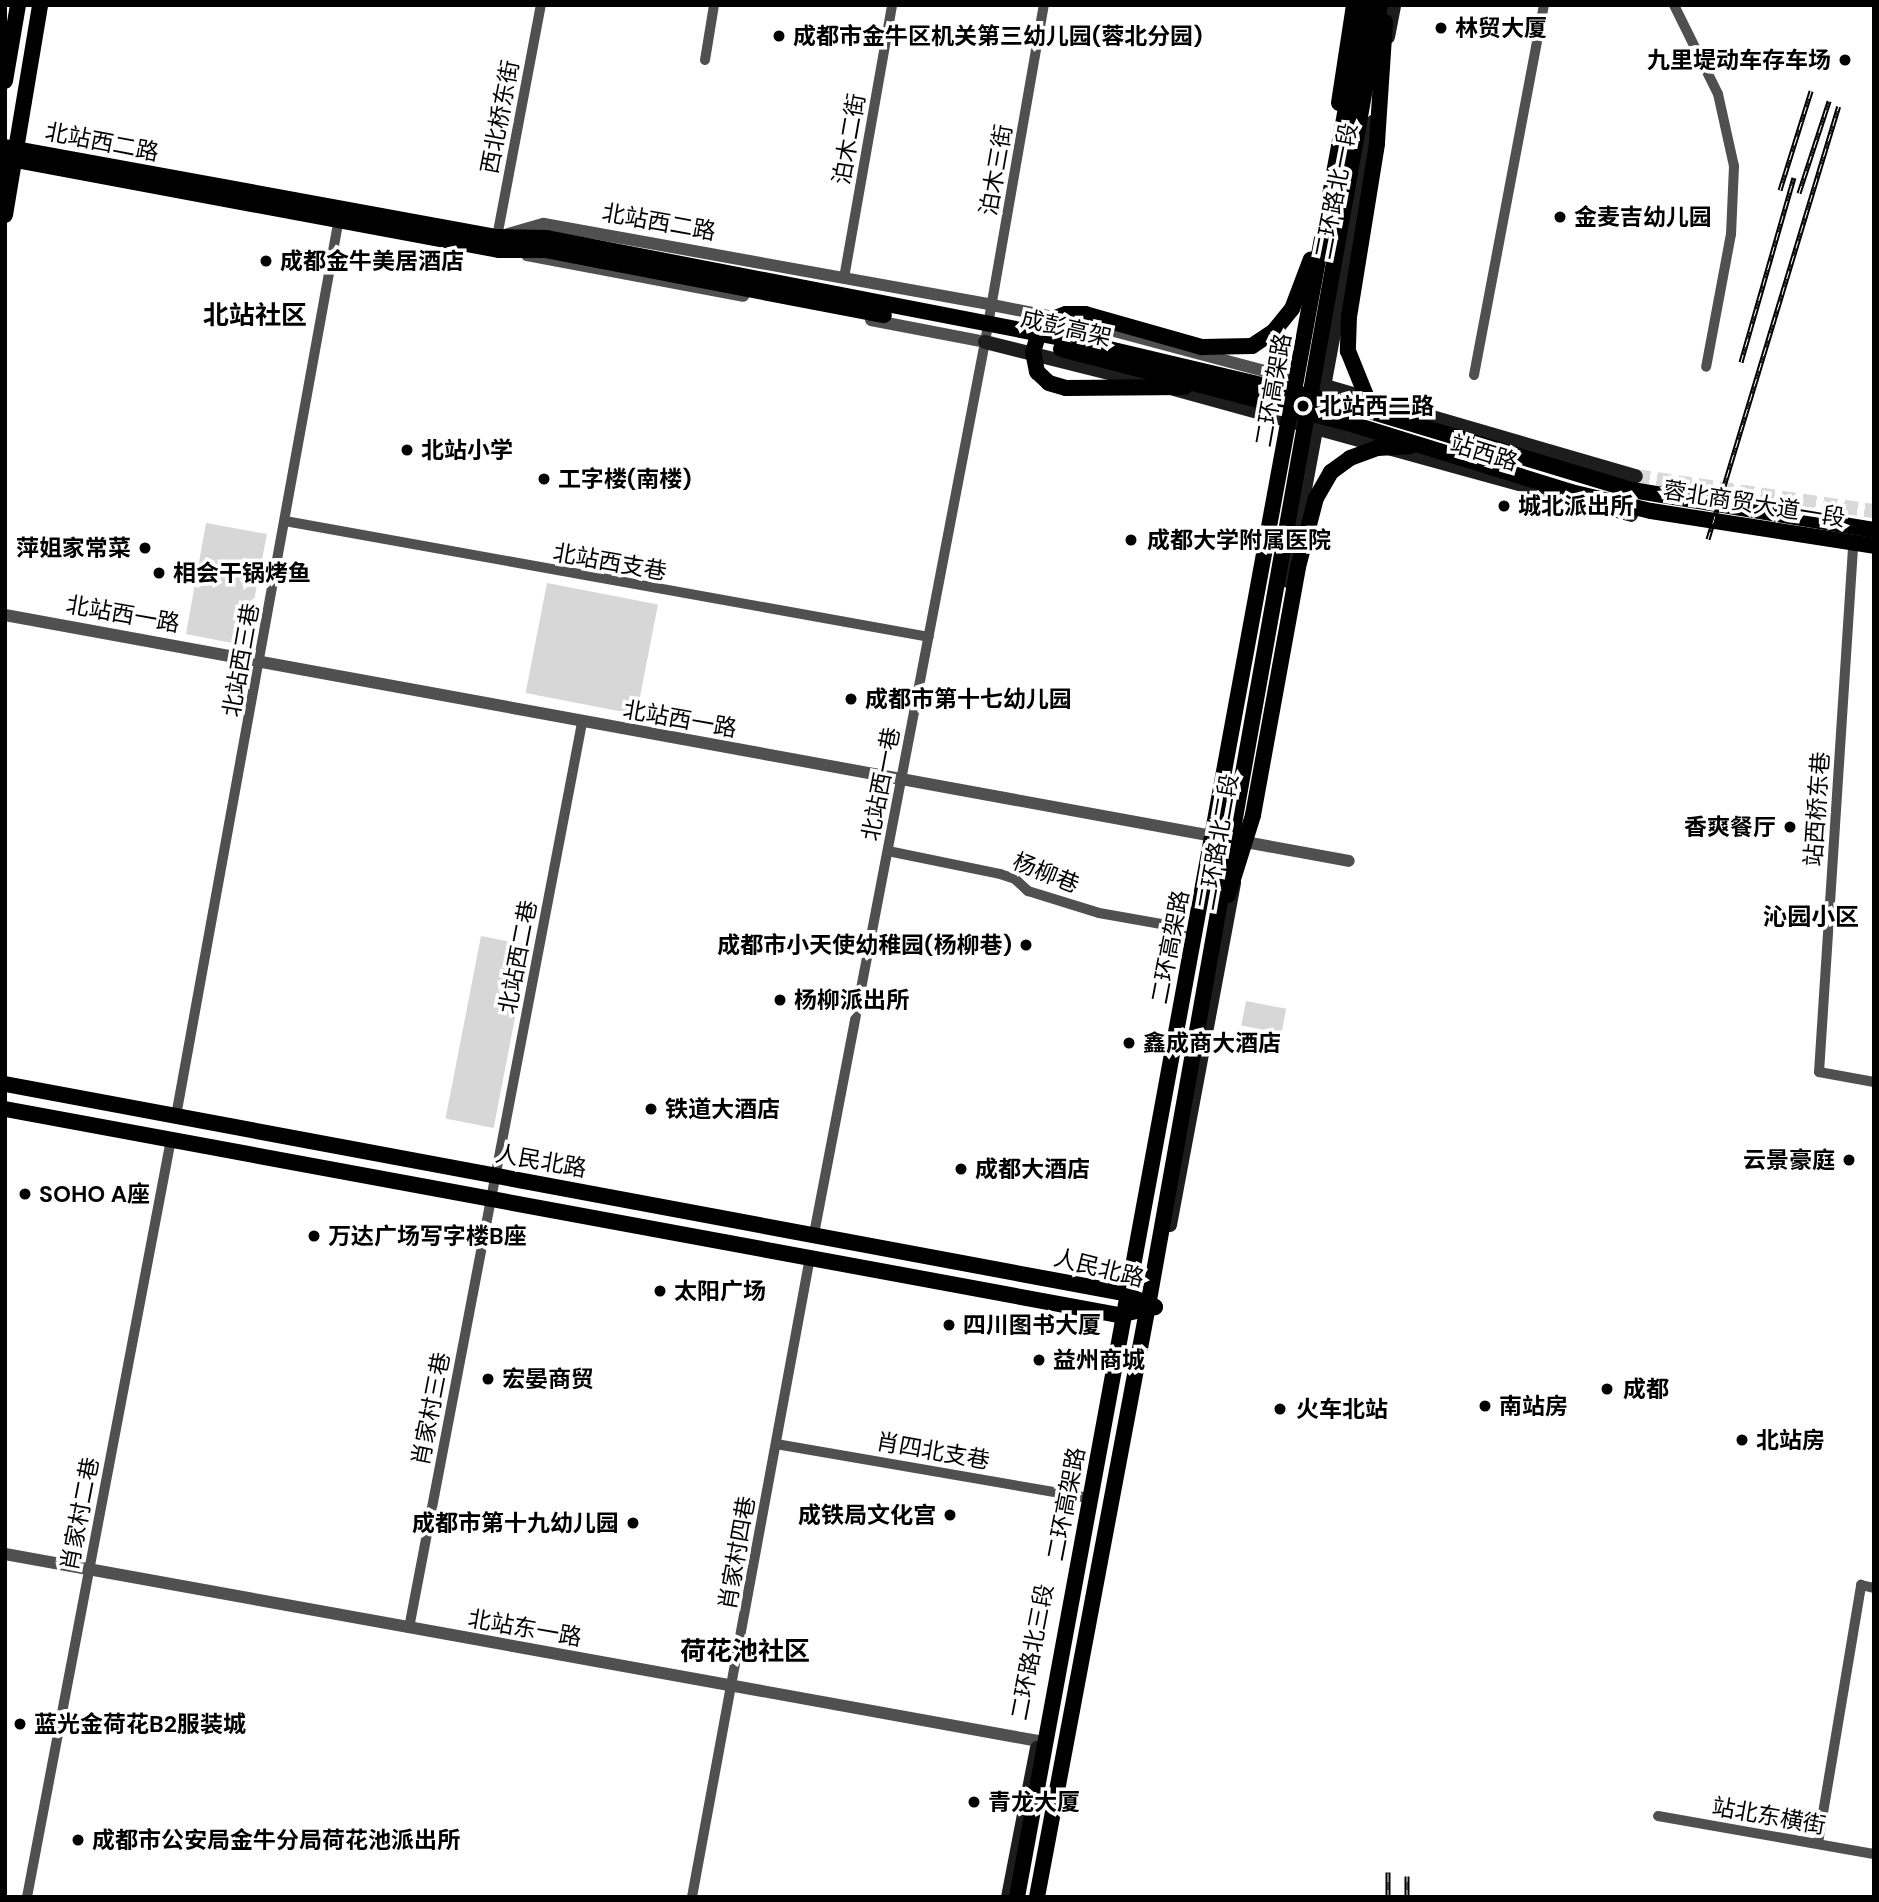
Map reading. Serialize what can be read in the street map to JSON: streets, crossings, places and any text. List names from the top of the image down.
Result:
{
  "streets": {
    "main road": [
      "北站西二路",
      "二环路北一段",
      "成彭高架",
      "二环高架路",
      "站西路",
      "蓉北商贸大道一段",
      "二环路北二段",
      "人民北路",
      "二环路北三段"
    ],
    "street": [
      "西北桥东街",
      "泊木二街",
      "泊木三街",
      "北站西支巷",
      "北站西一路",
      "北站西三巷",
      "北站西一巷",
      "站西桥东巷",
      "杨柳巷",
      "北站西二巷",
      "肖家村三巷",
      "肖四北支巷",
      "肖家村二巷",
      "肖家村四巷",
      "北站东一路",
      "站北东横街"
    ]
  },
  "crossings": [
    ["西北桥东街", "北站西二路"],
    ["泊木二街", "北站西二路"],
    ["北站西二路", "泊木三街"],
    ["北站西二路", "二环路北一段"],
    ["北站西二路", "站西路"],
    ["北站西二路", "北站西三巷"],
    ["北站西二路", "北站西一巷"],
    ["北站西二路", "二环路北二段"],
    ["泊木三街", "北站西一巷"],
    ["二环路北一段", "站西路"],
    ["二环路北一段", "二环路北二段"],
    ["成彭高架", "蓉北商贸大道一段"],
    ["站西路", "二环路北二段"],
    ["蓉北商贸大道一段", "站西桥东巷"],
    ["北站西支巷", "北站西三巷"],
    ["北站西支巷", "北站西一巷"],
    ["北站西一路", "北站西三巷"],
    ["北站西一路", "北站西一巷"],
    ["北站西一路", "二环路北二段"],
    ["北站西一路", "北站西二巷"],
    ["北站西三巷", "人民北路"],
    ["北站西一巷", "杨柳巷"],
    ["北站西一巷", "人民北路"],
    ["二环路北二段", "杨柳巷"],
    ["二环路北二段", "人民北路"],
    ["二环路北二段", "二环路北三段"],
    ["北站西二巷", "人民北路"],
    ["北站西二巷", "肖家村三巷"],
    ["人民北路", "肖家村三巷"],
    ["人民北路", "肖家村二巷"],
    ["人民北路", "肖家村四巷"],
    ["人民北路", "二环路北三段"],
    ["肖家村三巷", "北站东一路"],
    ["肖四北支巷", "肖家村四巷"],
    ["肖四北支巷", "二环路北三段"],
    ["肖家村二巷", "北站东一路"],
    ["肖家村四巷", "北站东一路"],
    ["北站东一路", "二环路北三段"]
  ],
  "districts": ["北站社区", "沁园小区", "荷花池社区"],
  "places": [
    "林贸大厦",
    "成都市金牛区机关第三幼儿园(蓉北分园)",
    "九里堤动车存车场",
    "金麦吉幼儿园",
    "成都金牛美居酒店",
    "北站西二路",
    "北站小学",
    "工字楼(南楼)",
    "城北派出所",
    "成都大学附属医院",
    "萍姐家常菜",
    "相会干锅烤鱼",
    "成都市第十七幼儿园",
    "香爽餐厅",
    "成都市小天使幼稚园(杨柳巷)",
    "杨柳派出所",
    "鑫成商大酒店",
    "铁道大酒店",
    "云景豪庭",
    "成都大酒店",
    "SOHO A座",
    "万达广场写字楼B座",
    "太阳广场",
    "四川图书大厦",
    "益州商城",
    "宏晏商贸",
    "成都",
    "南站房",
    "火车北站",
    "北站房",
    "成铁局文化宫",
    "成都市第十九幼儿园",
    "蓝光金荷花B2服装城",
    "青龙大厦",
    "成都市公安局金牛分局荷花池派出所"
  ]
}
